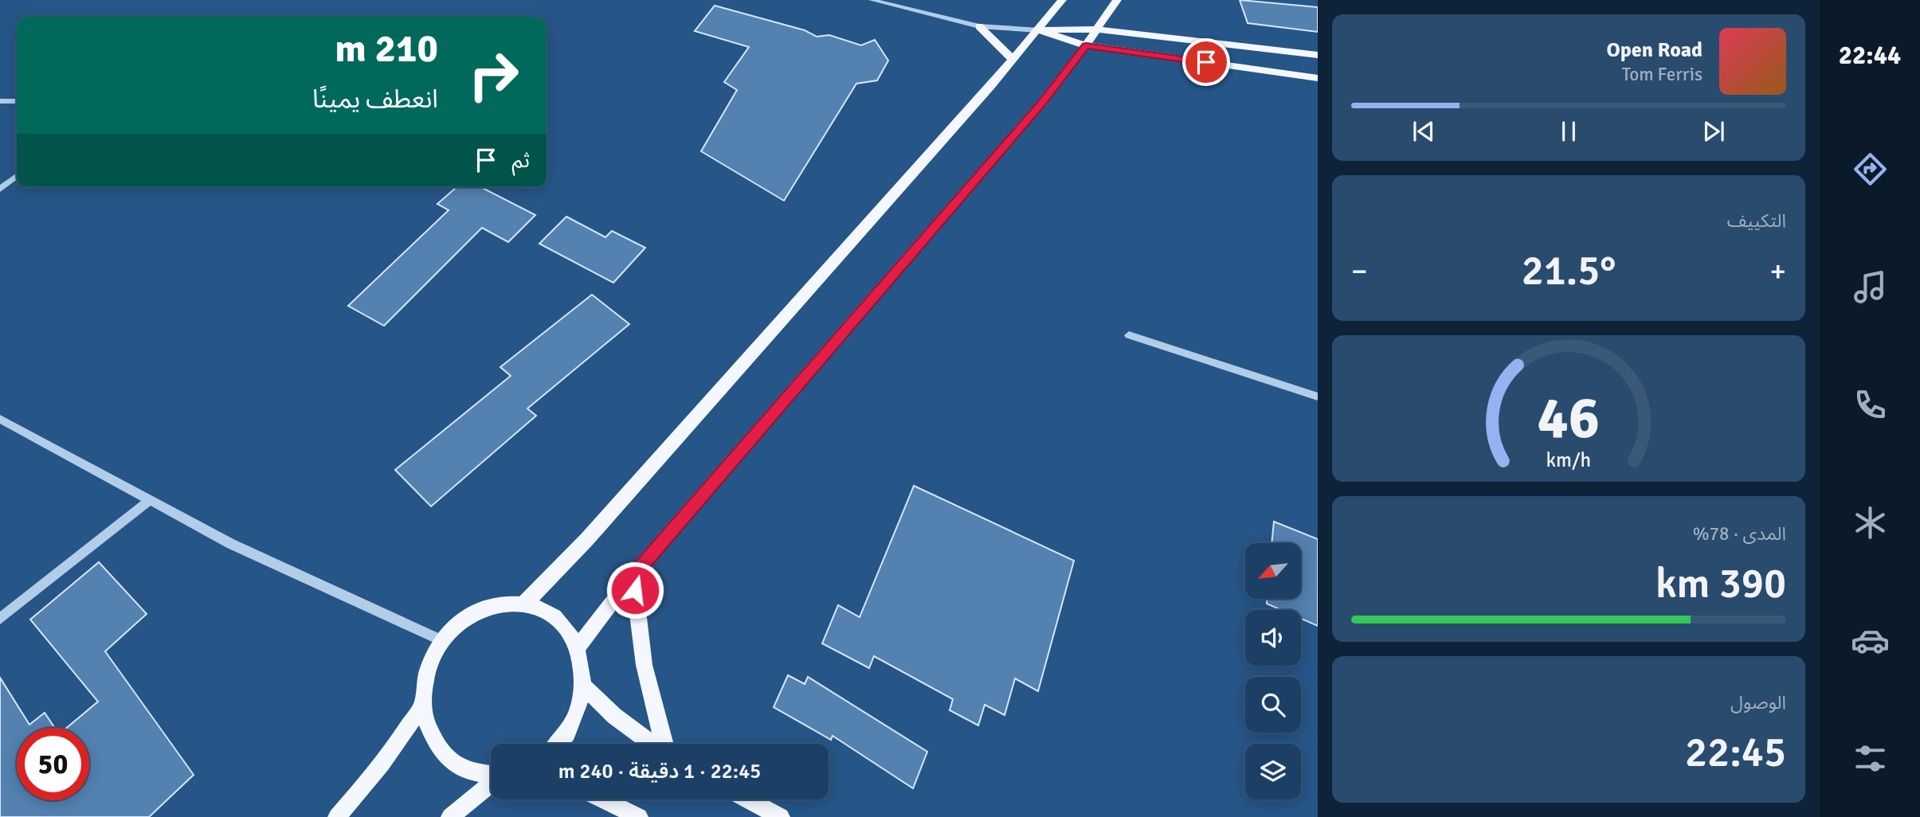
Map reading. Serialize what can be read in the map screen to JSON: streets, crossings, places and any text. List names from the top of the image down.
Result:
{
  "north": "bottom left",
  "page": {
    "tabs": "22:44",
    "turn": ["210 m", "انعطف يمينًا"],
    "song": ["Open Road", "Tom Ferris"],
    "then": "ثم",
    "tile": [
      "التكييف",
      ["المدى · 78%", "390 km"],
      ["الوصول", "22:45"]
    ],
    "heat": ["−", "21.5°", "+"],
    "limit": "50",
    "trip": "22:45 · 1 دقيقة · 240 m",
    "gauge": ["46", "km/h"]
  }
}
